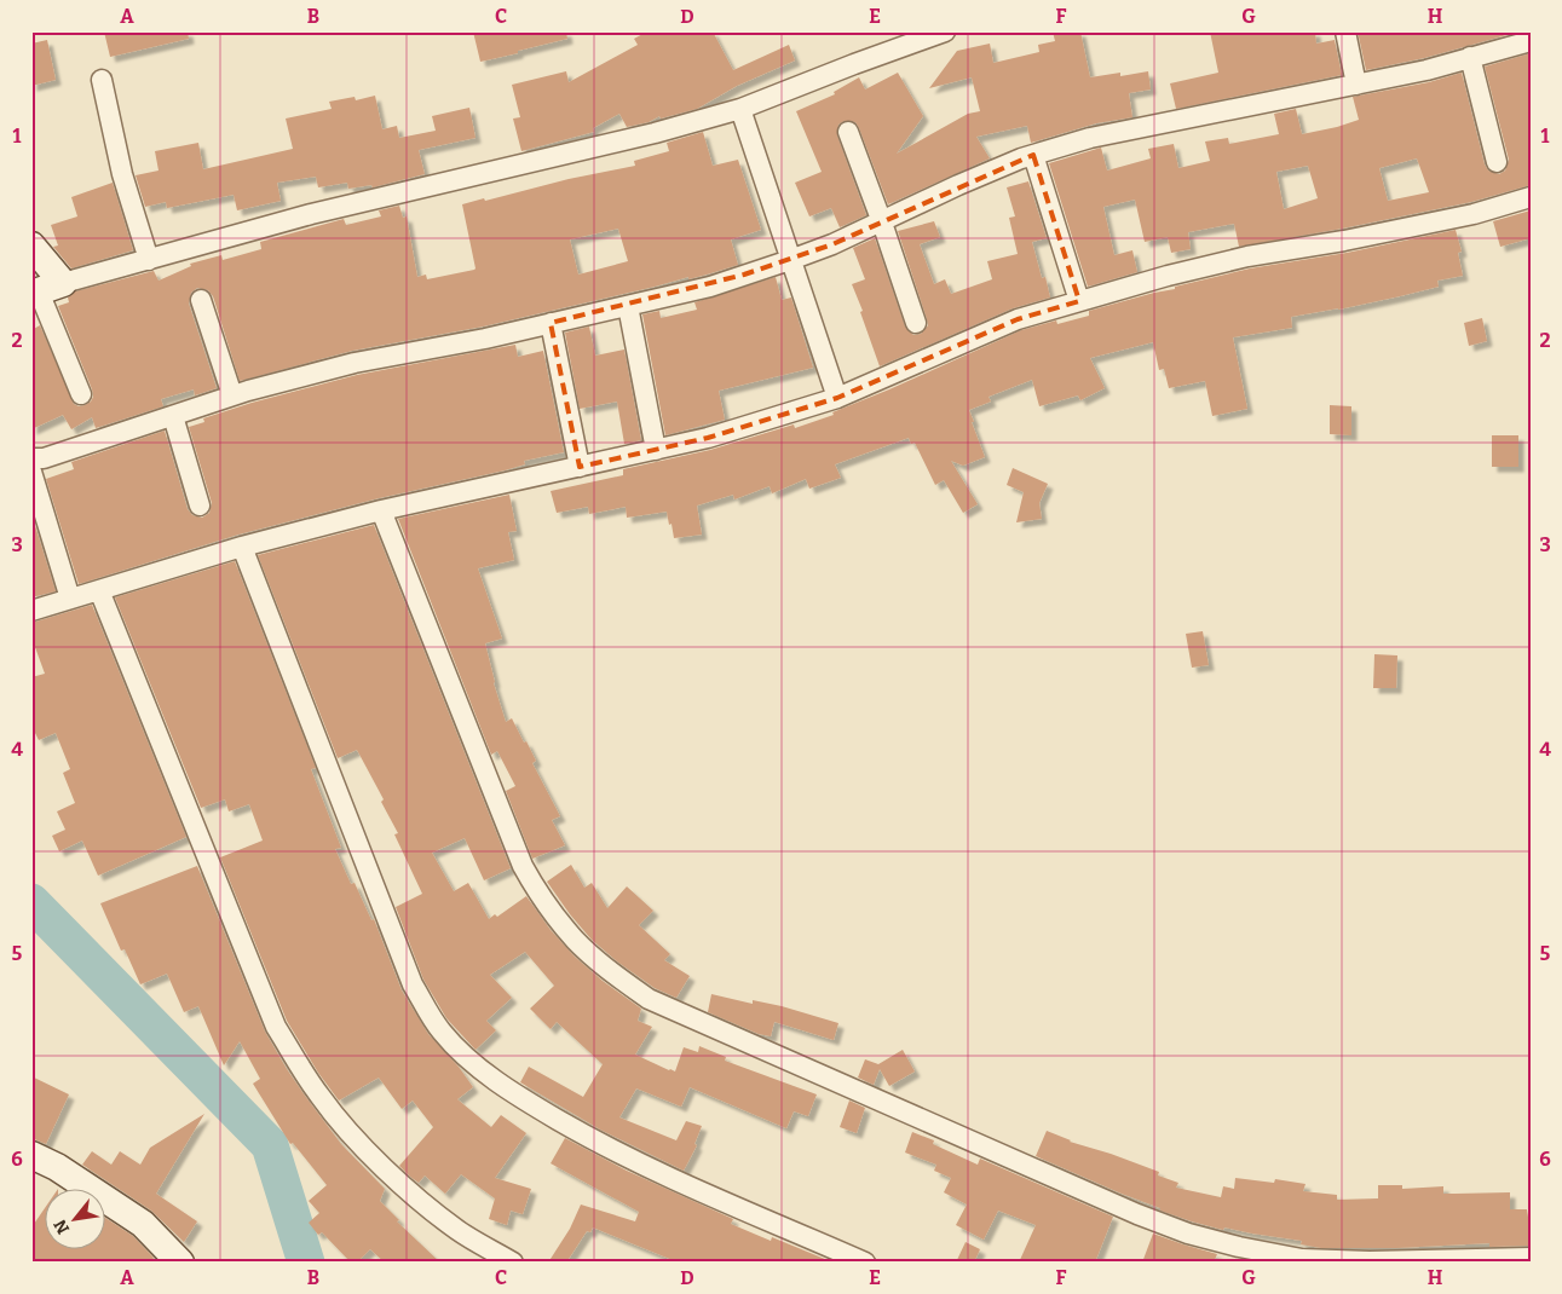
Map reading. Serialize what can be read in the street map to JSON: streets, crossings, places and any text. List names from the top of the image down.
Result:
{
  "north": "bottom left",
  "grid": {
    "columns": [
      "A",
      "B",
      "C",
      "D",
      "E",
      "F",
      "G",
      "H"
    ],
    "rows": [
      "1",
      "2",
      "3",
      "4",
      "5",
      "6"
    ]
  }
}
